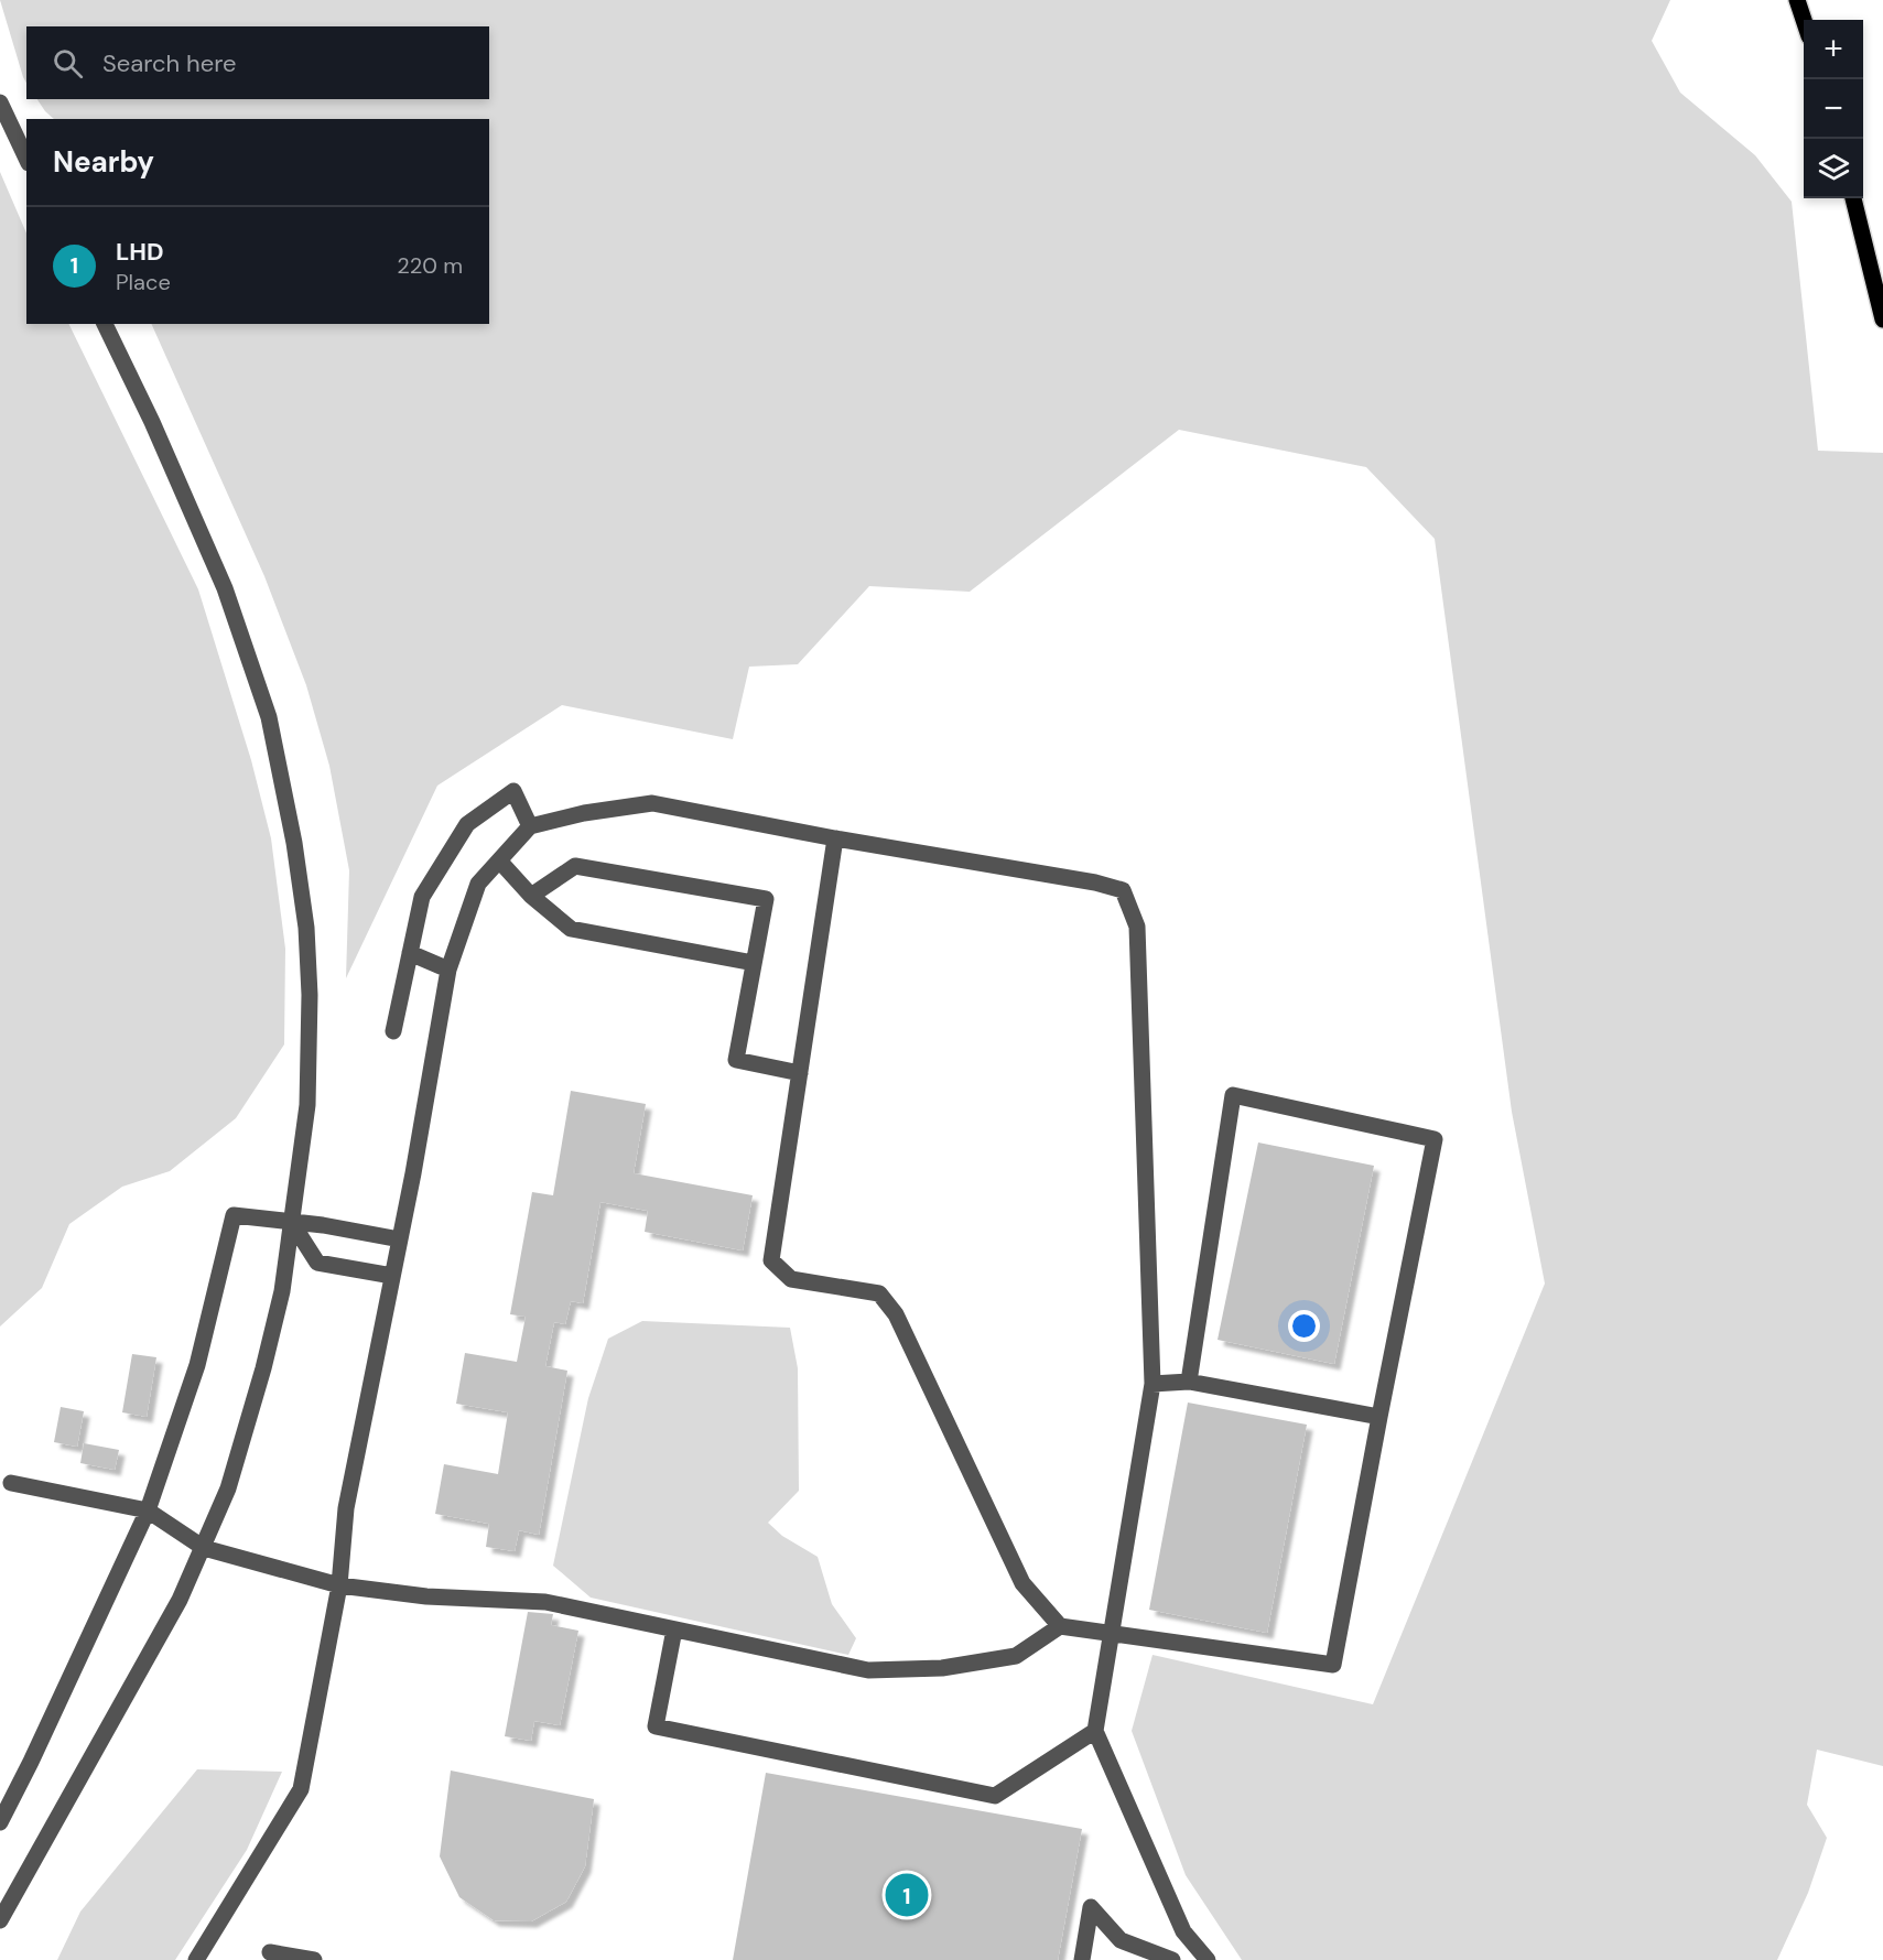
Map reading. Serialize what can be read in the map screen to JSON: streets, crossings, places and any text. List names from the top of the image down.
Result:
{
  "page": {
    "map_buttons": ["+", "−"],
    "search": "Search here",
    "heading": "Nearby",
    "list": [
      {
        "mark": "1",
        "name": "LHD",
        "note": "Place",
        "value": "220 m"
      }
    ],
    "pins": "1"
  }
}
